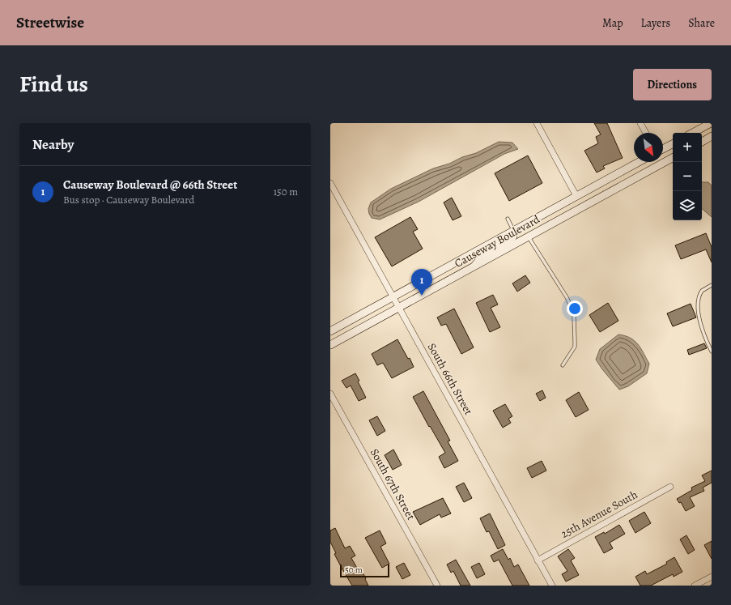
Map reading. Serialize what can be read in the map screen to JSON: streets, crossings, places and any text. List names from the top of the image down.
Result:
{
  "streets": {
    "main road": ["Causeway Boulevard"],
    "street": ["South 66th Street", "South 67th Street", "25th Avenue South"]
  },
  "crossings": [
    ["Causeway Boulevard", "South 66th Street"],
    ["South 66th Street", "25th Avenue South"]
  ],
  "scale_bar": "50 m",
  "north": "bottom right",
  "page": {
    "header": "Streetwise",
    "nav": ["Map", "Layers", "Share"],
    "title": "Find us",
    "buttons": "Directions",
    "heading": "Nearby",
    "map_buttons": ["+", "−"],
    "list": [
      {
        "mark": "1",
        "name": "Causeway Boulevard @ 66th Street",
        "note": "Bus stop · Causeway Boulevard",
        "value": "150 m"
      }
    ],
    "pins": "1",
    "scale": "50 m"
  }
}
